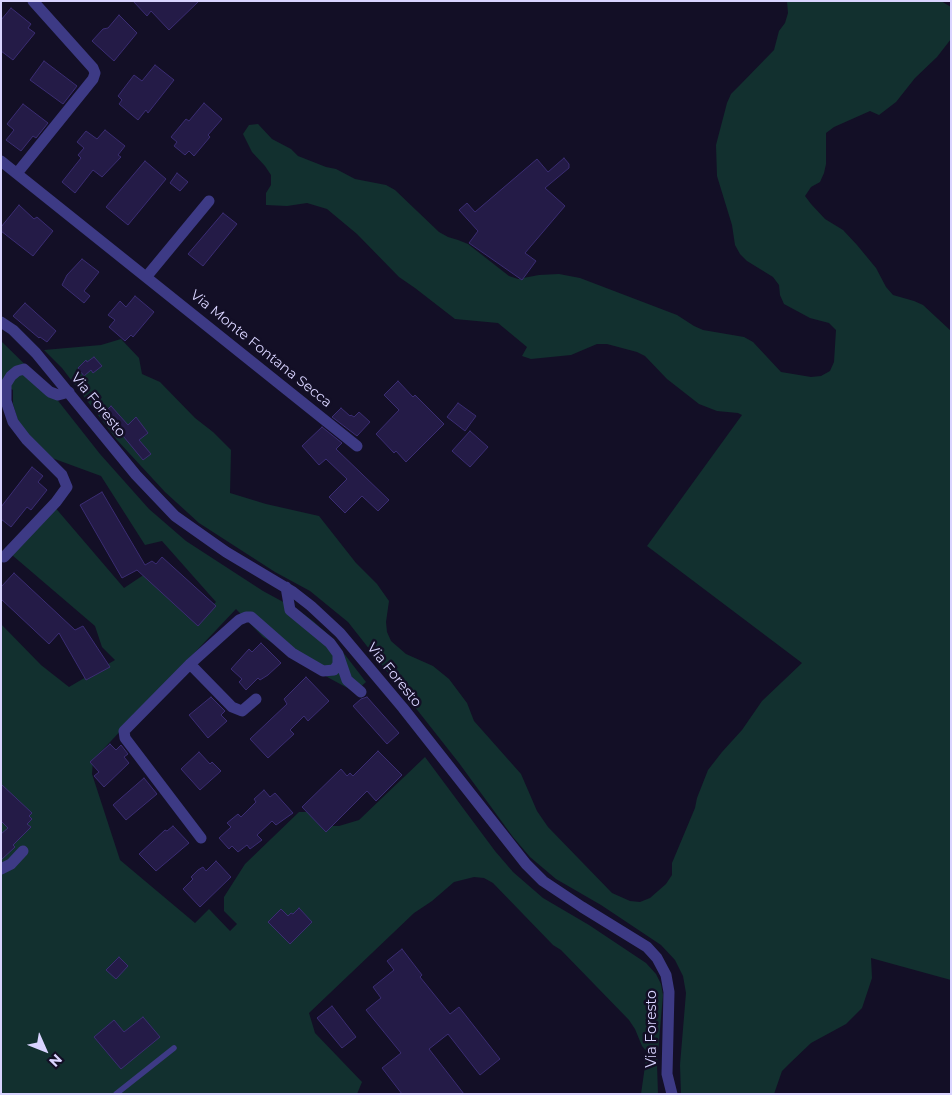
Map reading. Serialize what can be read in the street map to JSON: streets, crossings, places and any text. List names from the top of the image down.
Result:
{
  "streets": {
    "street": ["Via Monte Fontana Secca", "Via Foresto"]
  },
  "north": "bottom right"
}
